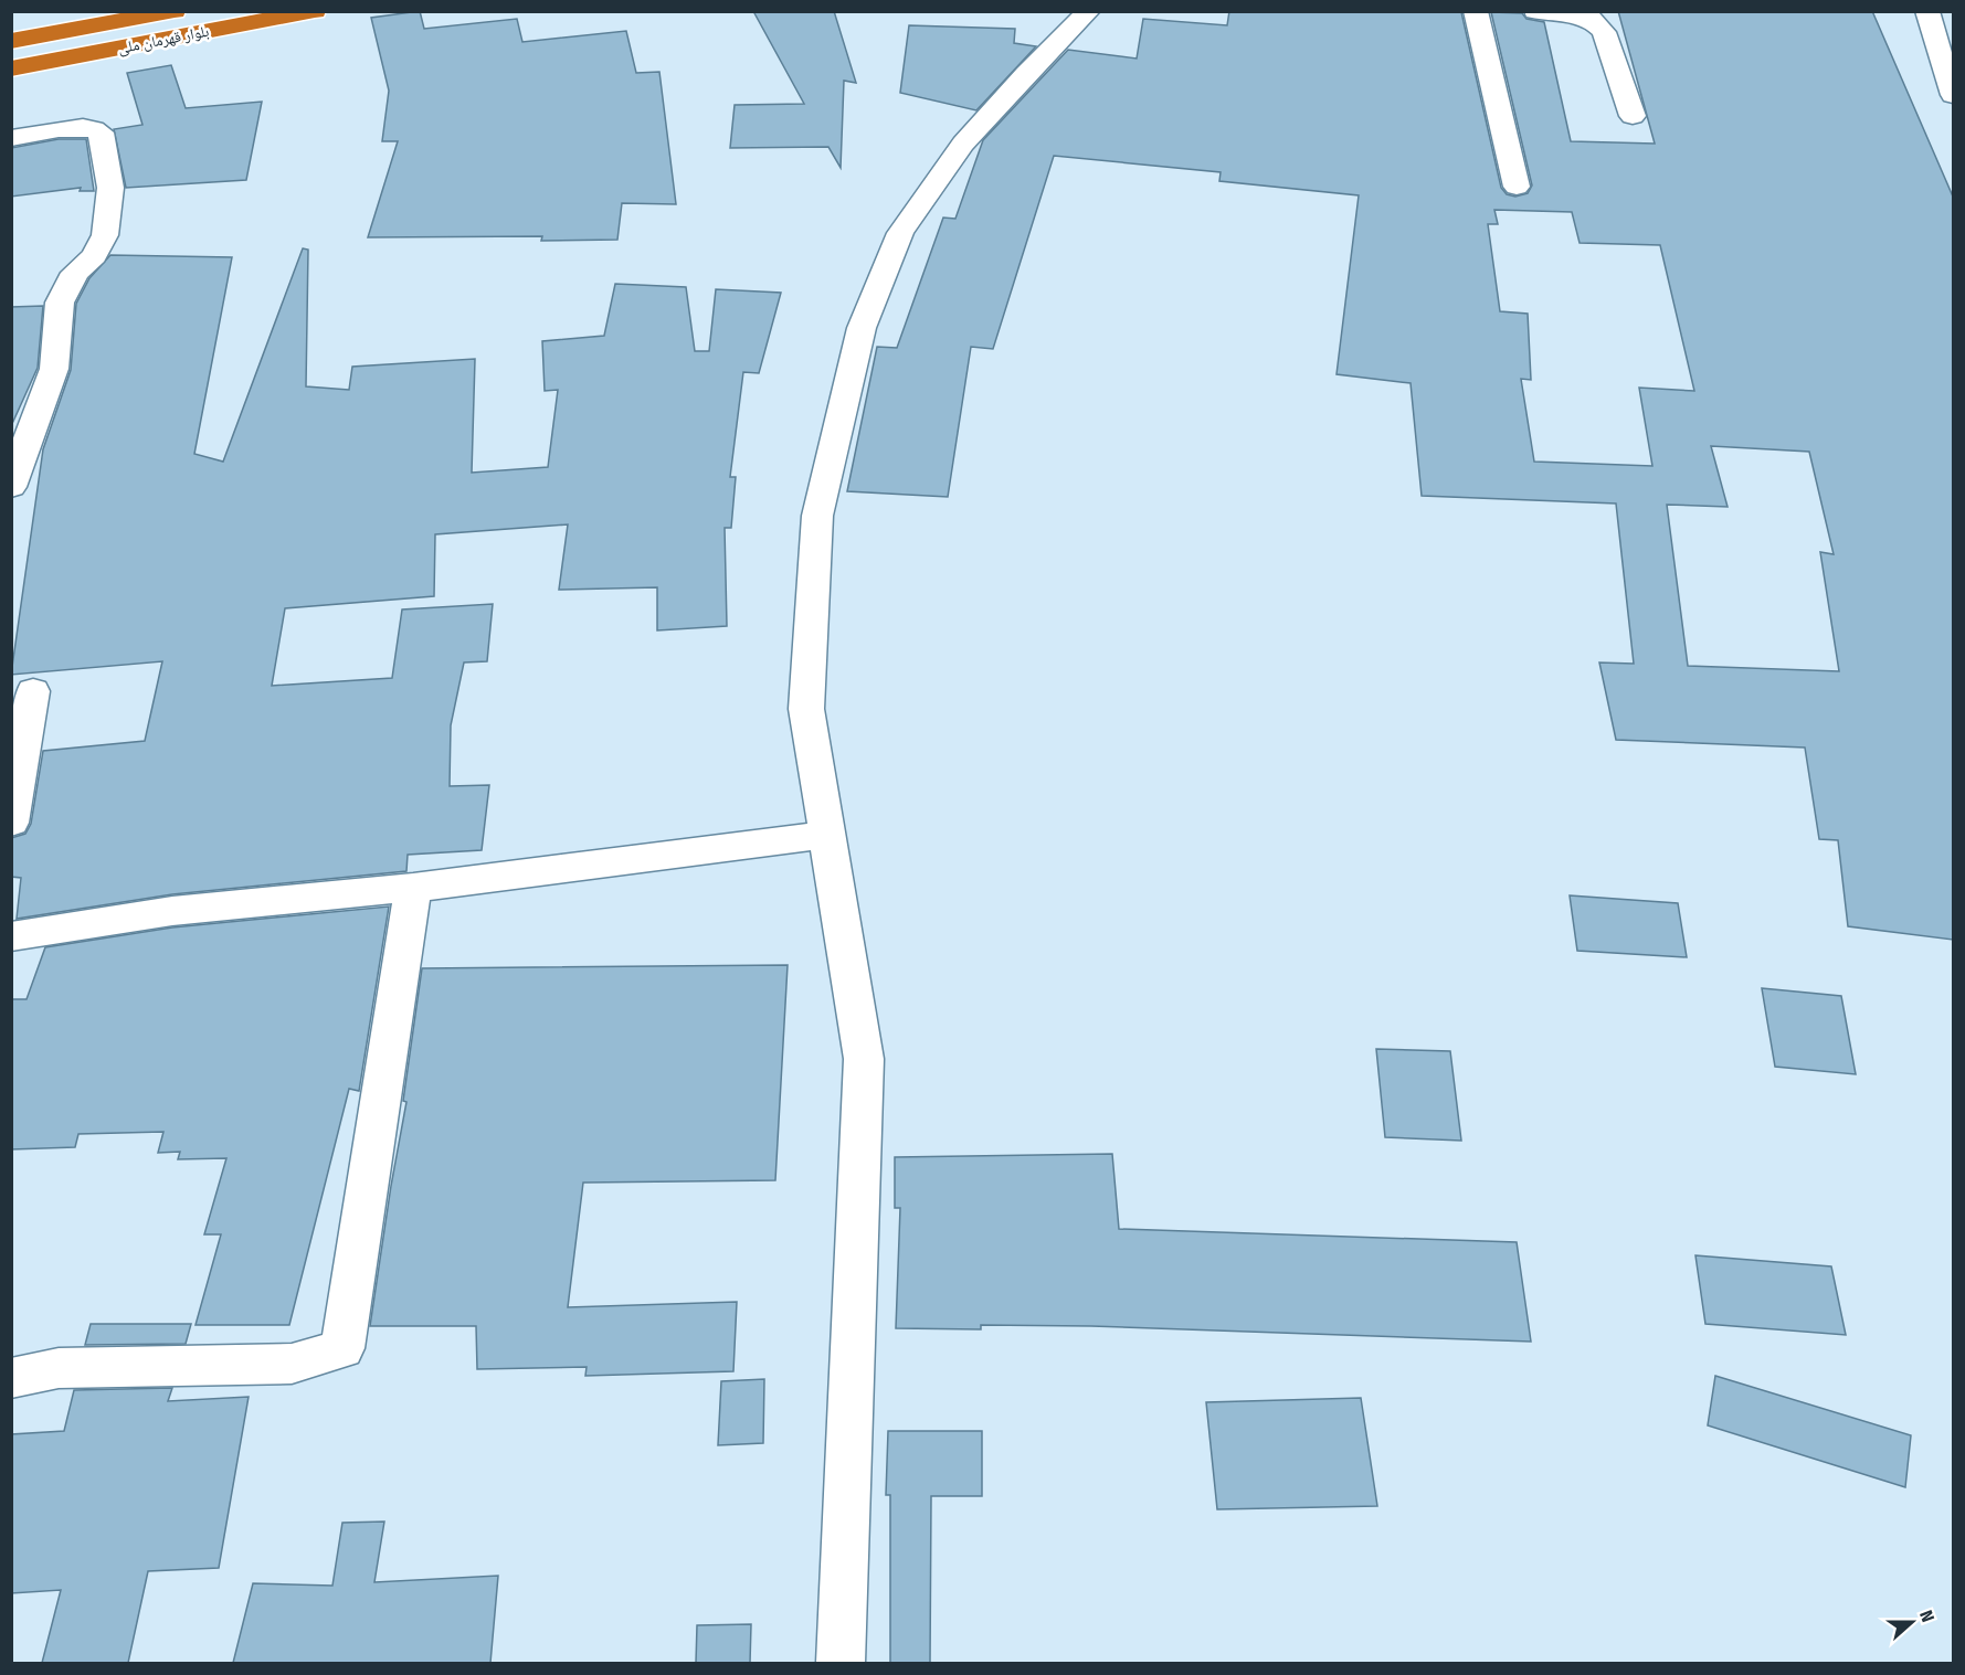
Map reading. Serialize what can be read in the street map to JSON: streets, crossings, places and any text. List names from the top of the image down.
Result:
{
  "streets": {
    "highway": ["بلوار قهرمان ملی"]
  },
  "north": "right"
}
